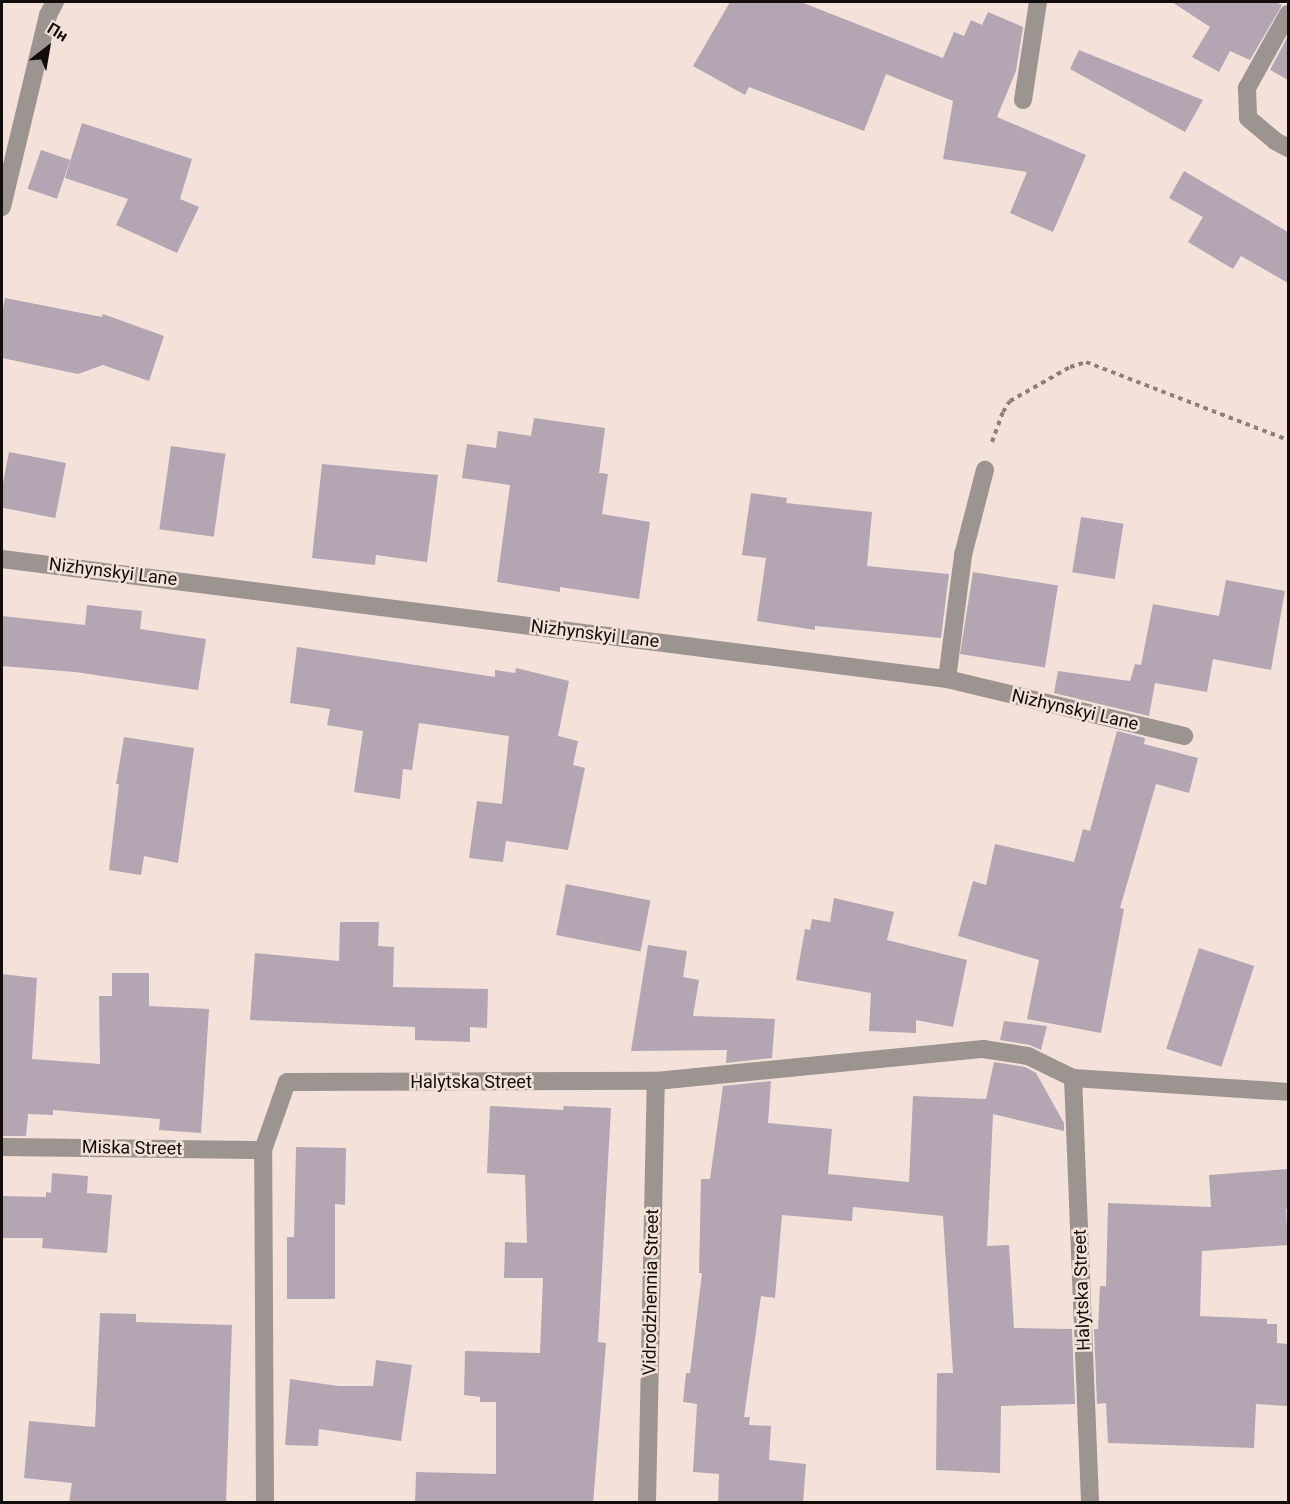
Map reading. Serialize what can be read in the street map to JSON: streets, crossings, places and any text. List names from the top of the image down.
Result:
{
  "streets": {
    "street": [
      "Nizhynskyi Lane",
      "Halytska Street",
      "Miska Street",
      "Vidrodzhennia Street"
    ]
  },
  "crossings": [
    ["Halytska Street", "Miska Street"],
    ["Halytska Street", "Vidrodzhennia Street"]
  ],
  "north": "top right"
}
